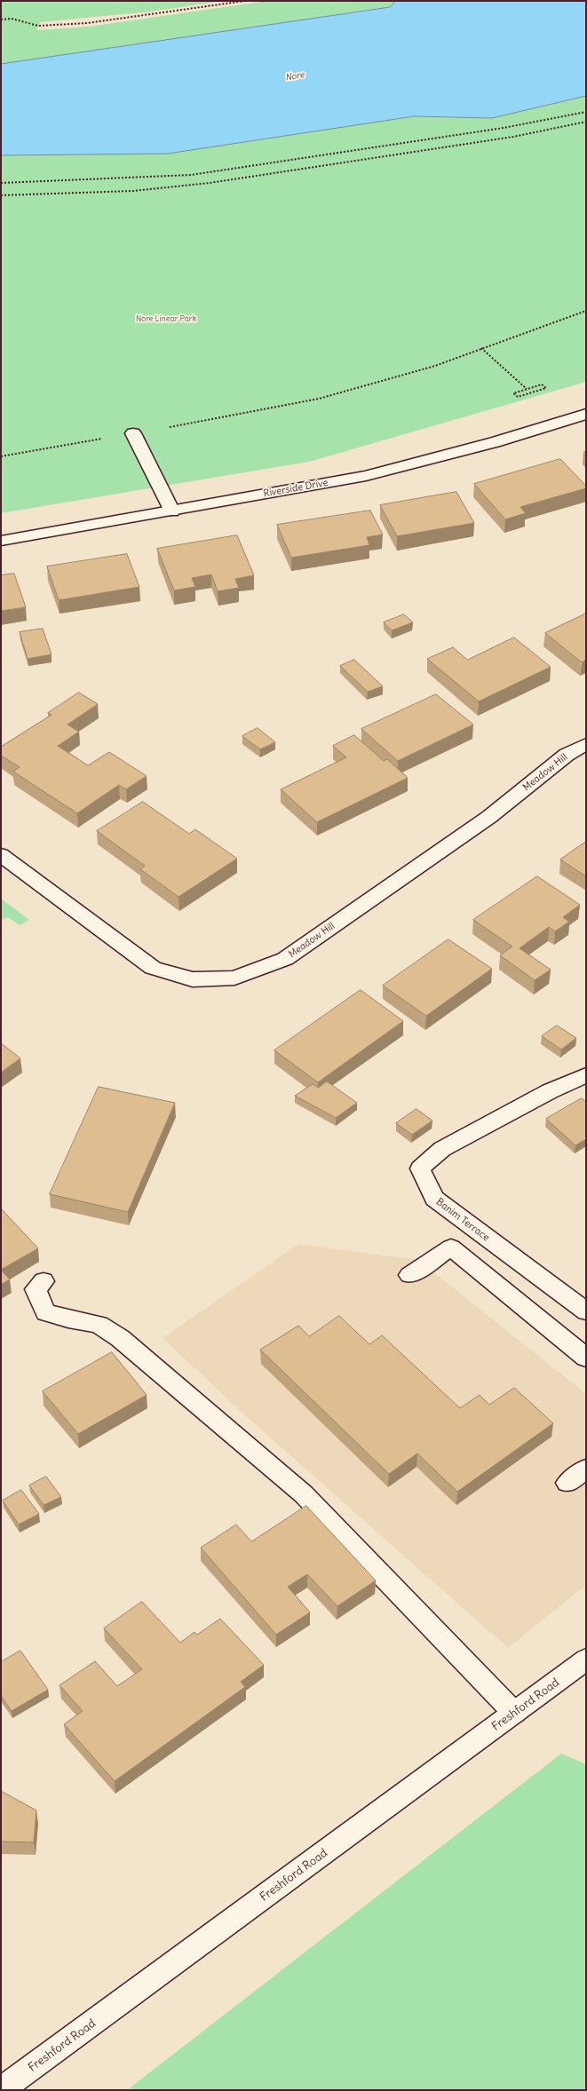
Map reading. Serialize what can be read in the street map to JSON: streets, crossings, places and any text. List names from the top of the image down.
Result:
{
  "streets": {
    "street": [
      "Riverside Drive",
      "Meadow Hill",
      "Banim Terrace",
      "Freshford Road"
    ]
  },
  "water": ["Nore"],
  "parks": ["Nore Linear Park"]
}
